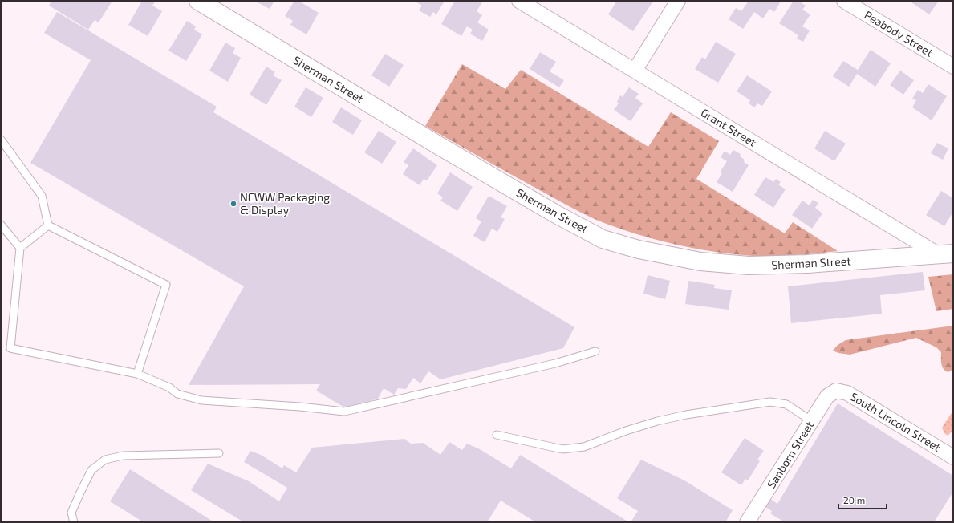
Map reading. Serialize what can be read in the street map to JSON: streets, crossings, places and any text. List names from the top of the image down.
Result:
{
  "streets": {
    "street": [
      "Peabody Street",
      "Sherman Street",
      "Grant Street",
      "South Lincoln Street",
      "Sanborn Street"
    ]
  },
  "crossings": [
    ["Sherman Street", "Grant Street"],
    ["South Lincoln Street", "Sanborn Street"]
  ],
  "places": ["NEWW Packaging & Display"],
  "scale_bar": "20 m"
}
